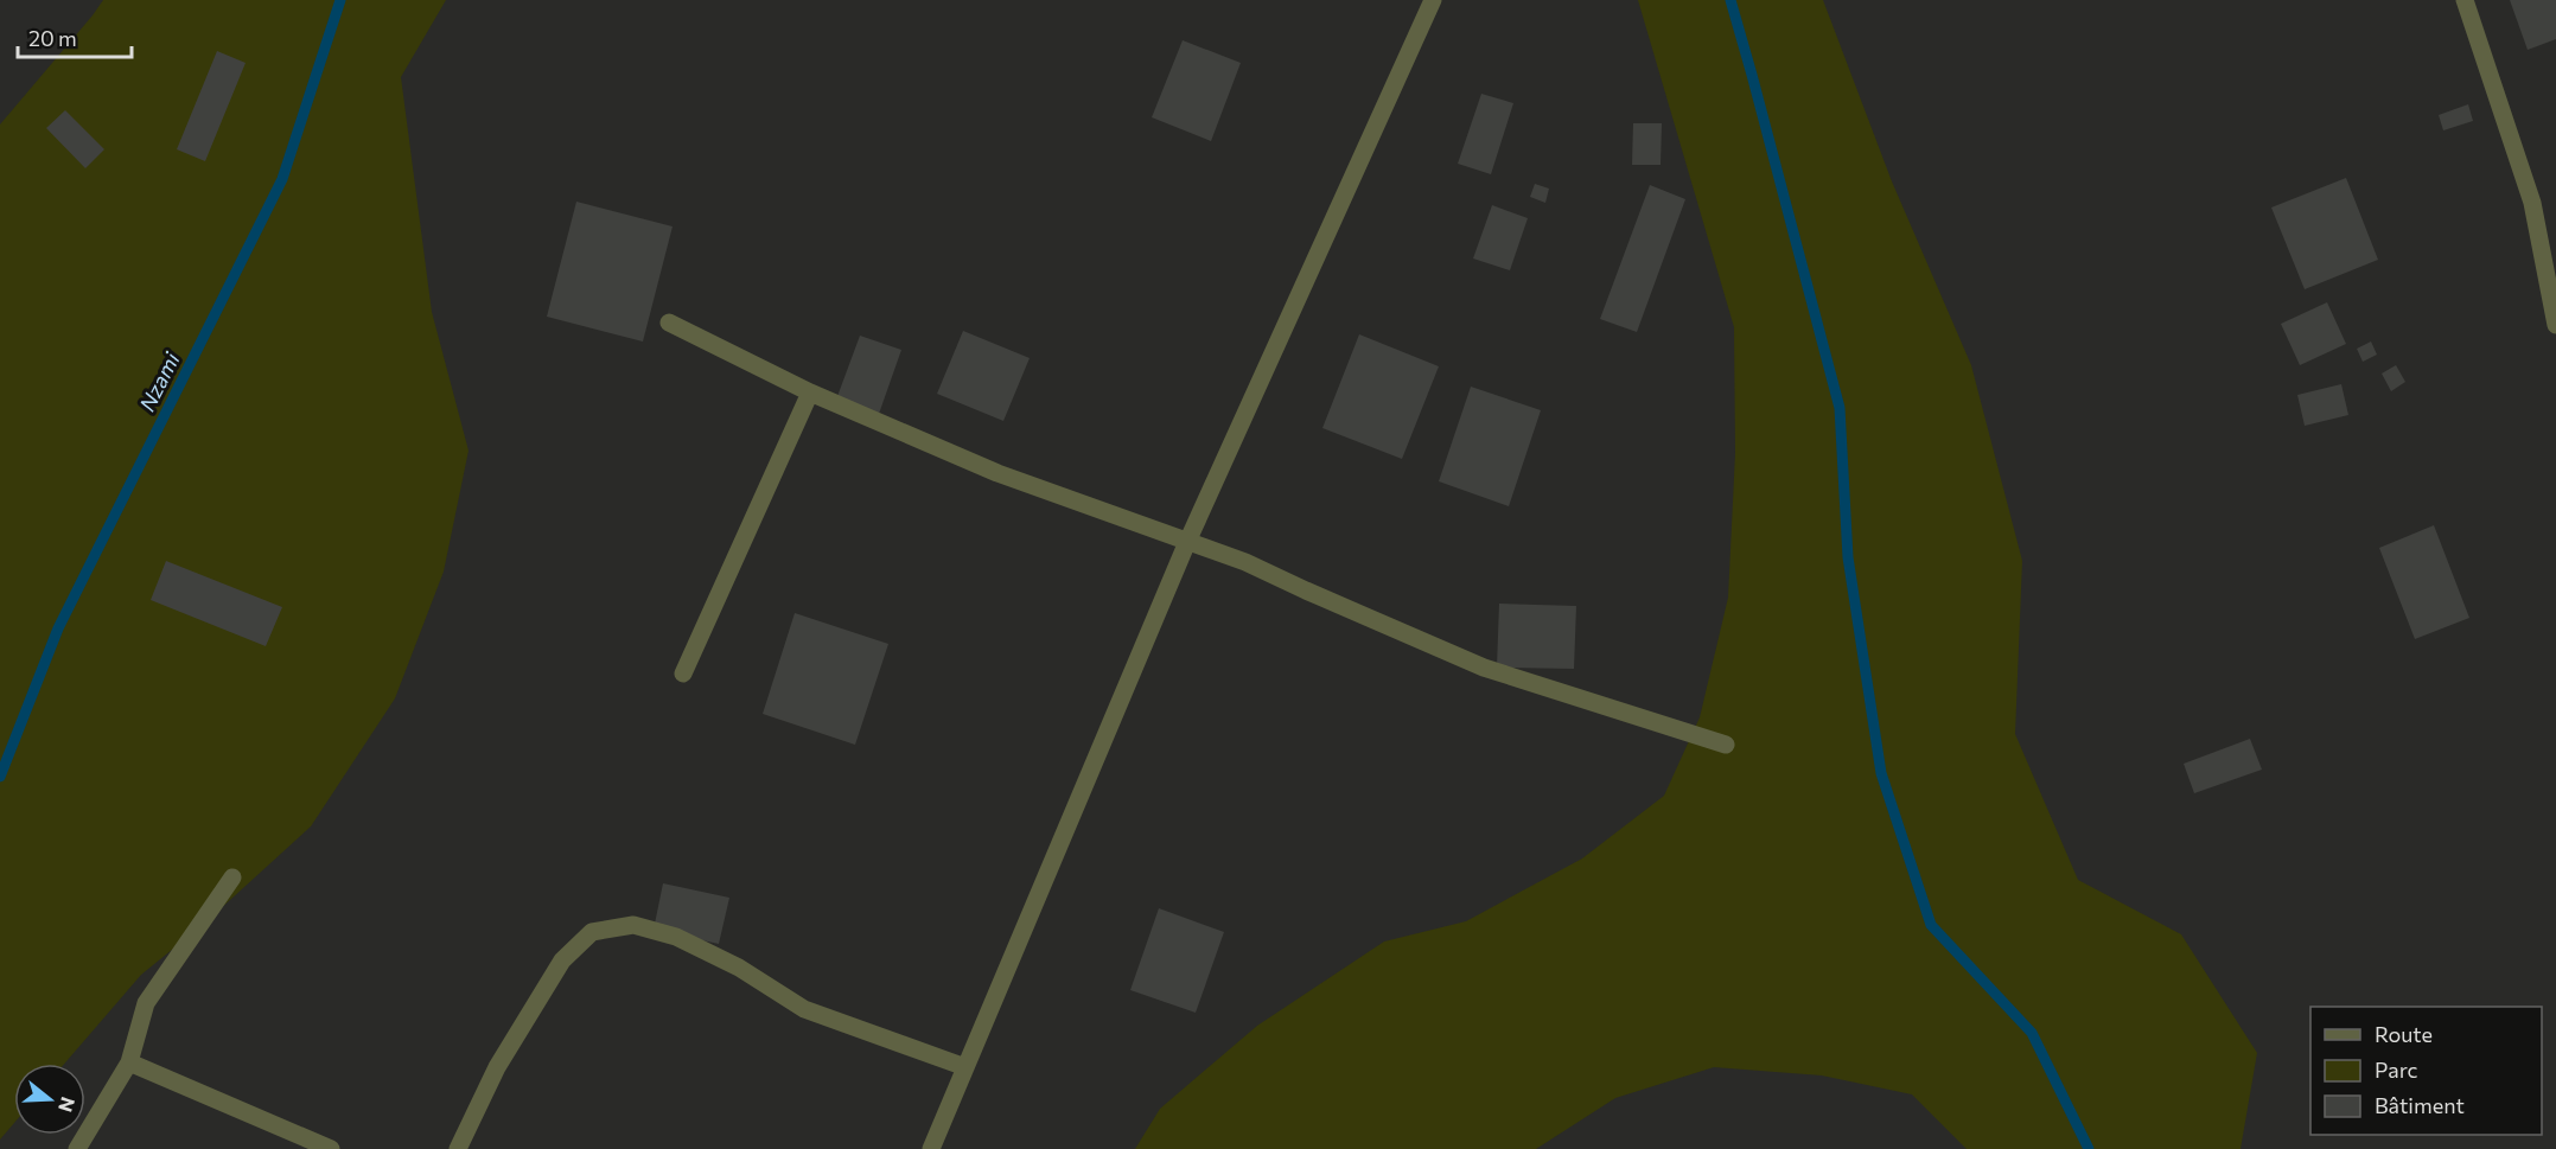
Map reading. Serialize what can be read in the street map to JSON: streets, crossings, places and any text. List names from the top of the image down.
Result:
{
  "water": ["Nzami"],
  "legend": ["Route", "Parc", "Bâtiment"],
  "scale_bar": "20 m",
  "north": "right"
}
